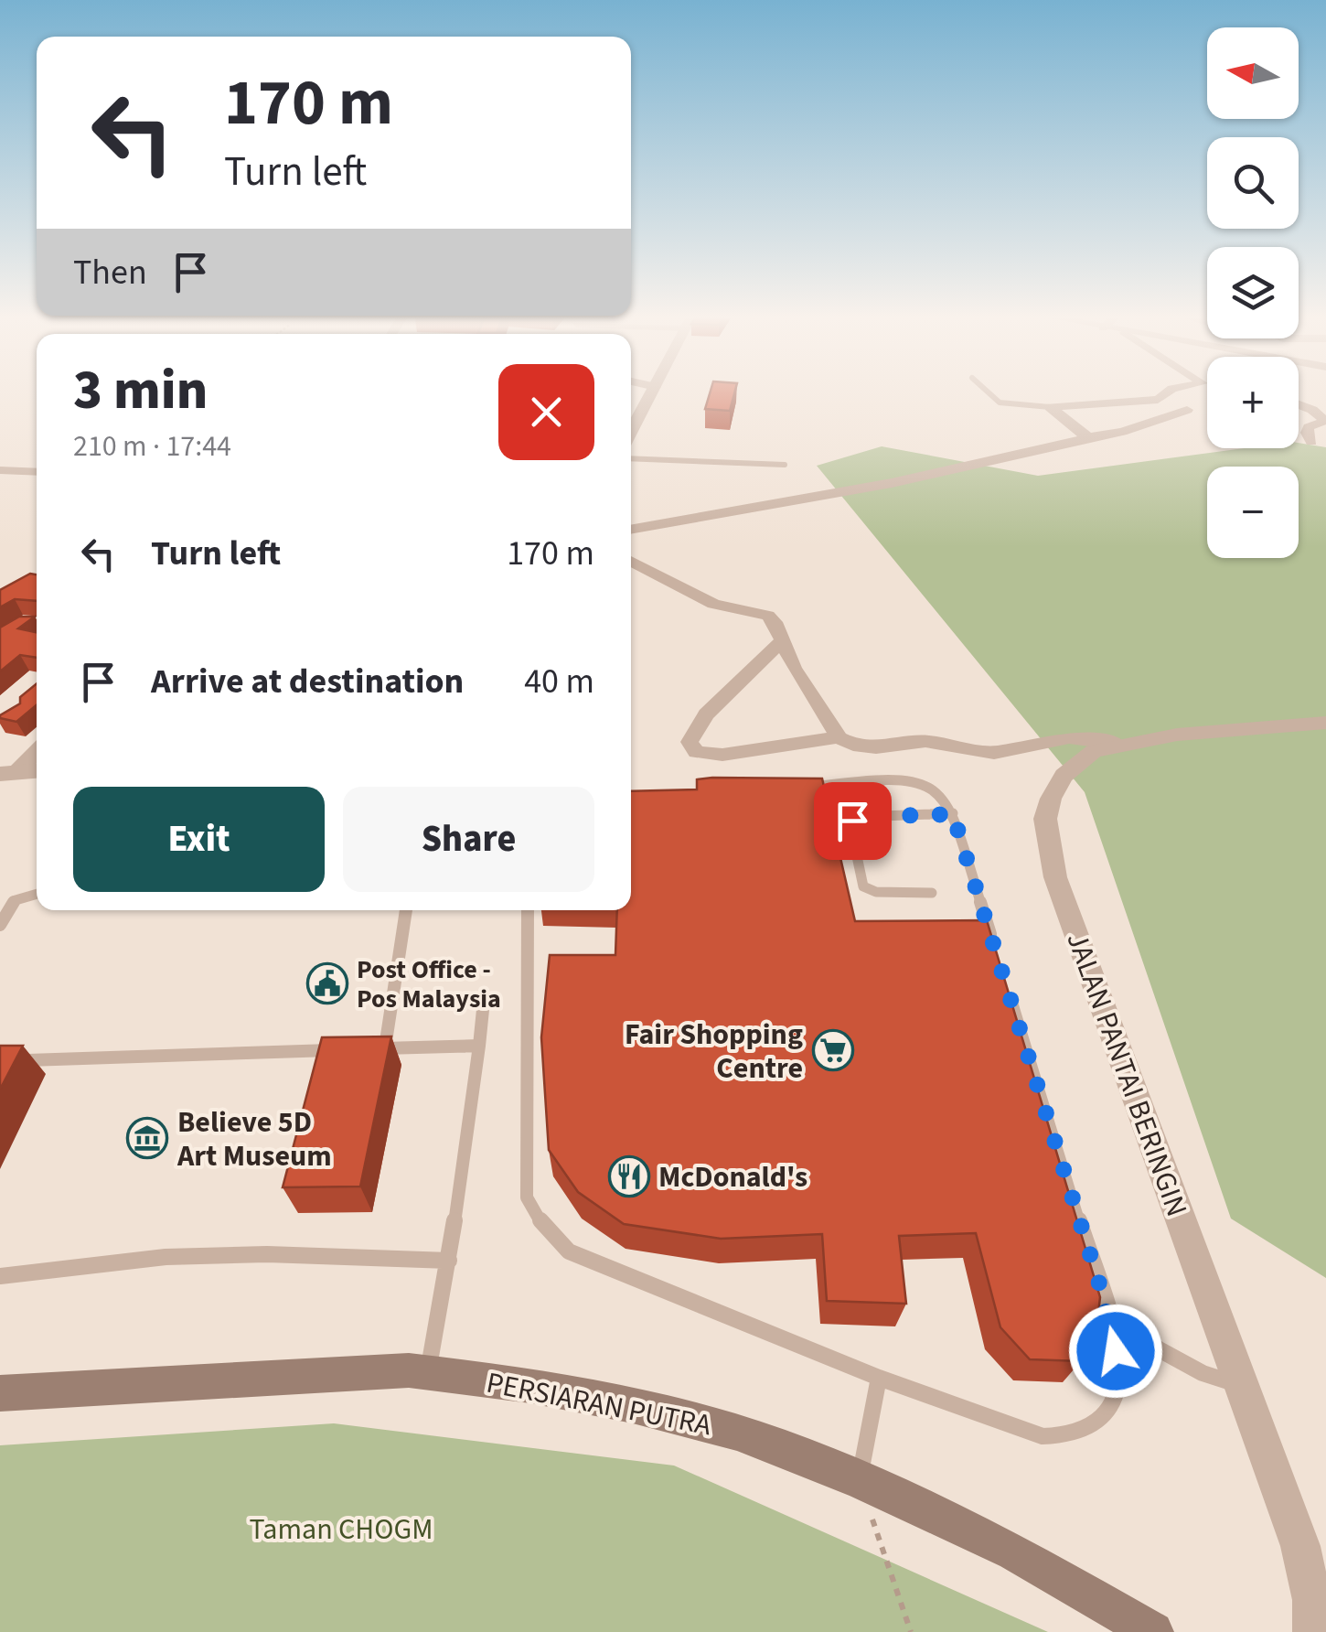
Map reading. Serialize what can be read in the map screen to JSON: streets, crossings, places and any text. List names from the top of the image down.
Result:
{
  "streets": {
    "main road": ["PERSIARAN PUTRA"],
    "street": ["JALAN PANTAI BERINGIN"]
  },
  "parks": ["Taman CHOGM"],
  "places": {
    "public building": ["Post Office - Pos Malaysia"],
    "supermarket": ["Fair Shopping Centre"],
    "museum": ["Believe 5D Art Museum"],
    "restaurant": ["McDonald's"]
  },
  "north": "left",
  "page": {
    "map_buttons": ["+", "−"],
    "turn": ["170 m", "Turn left"],
    "then": "Then",
    "heading": ["3 min", "210 m · 17:44"],
    "list": [
      {
        "name": "Turn left",
        "value": "170 m"
      },
      {
        "name": "Arrive at destination",
        "value": "40 m"
      }
    ],
    "buttons": ["Exit", "Share"]
  }
}
